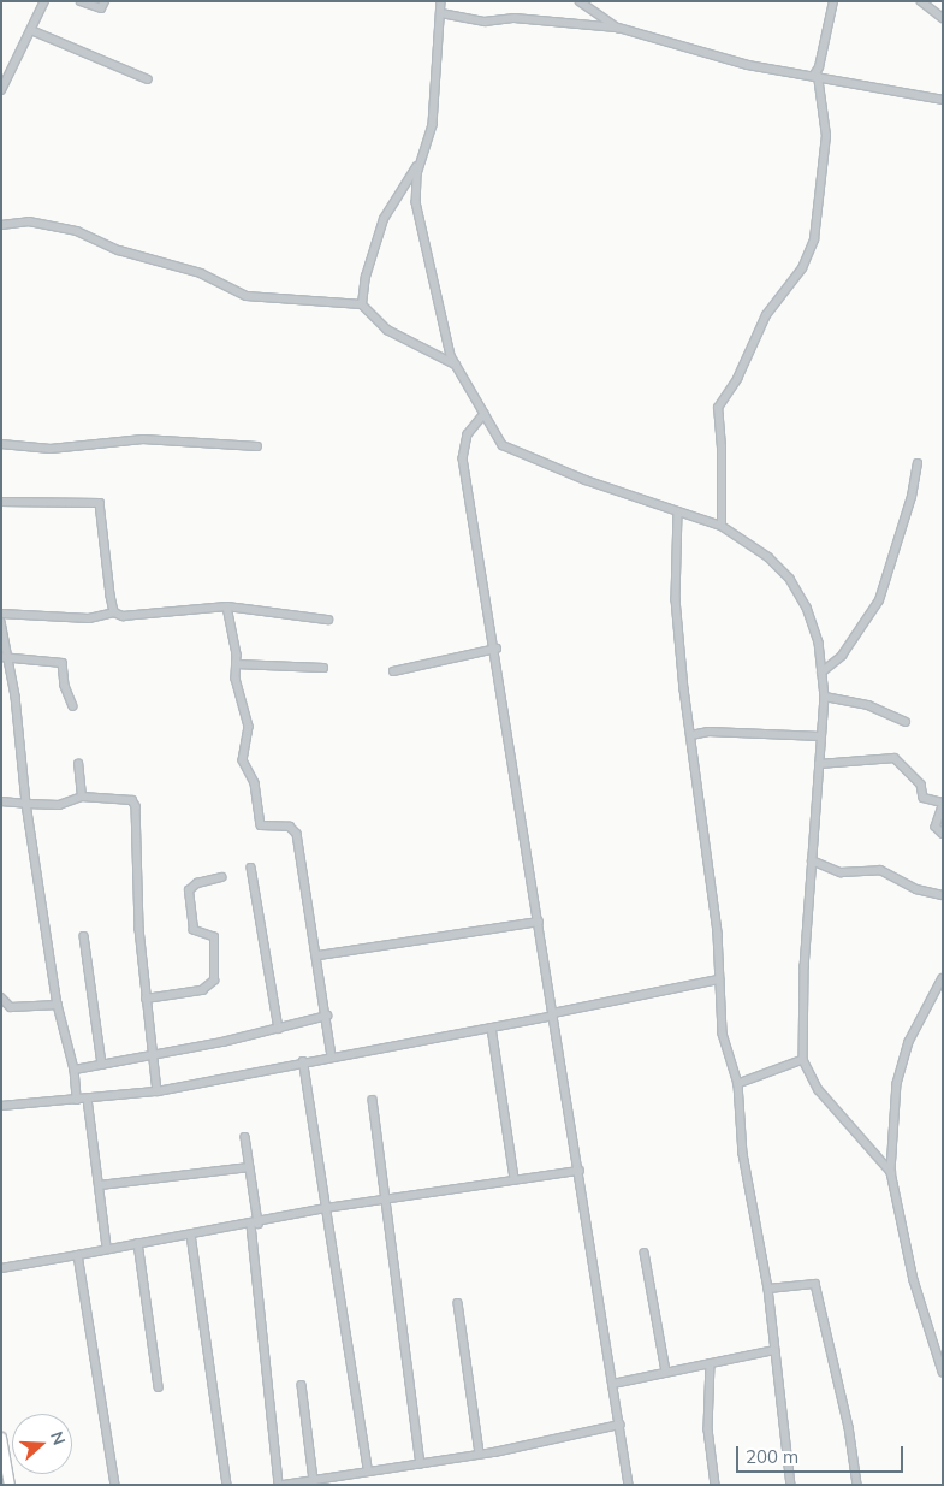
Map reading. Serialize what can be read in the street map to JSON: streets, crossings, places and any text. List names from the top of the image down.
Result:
{
  "scale_bar": "200 m",
  "north": "right"
}
